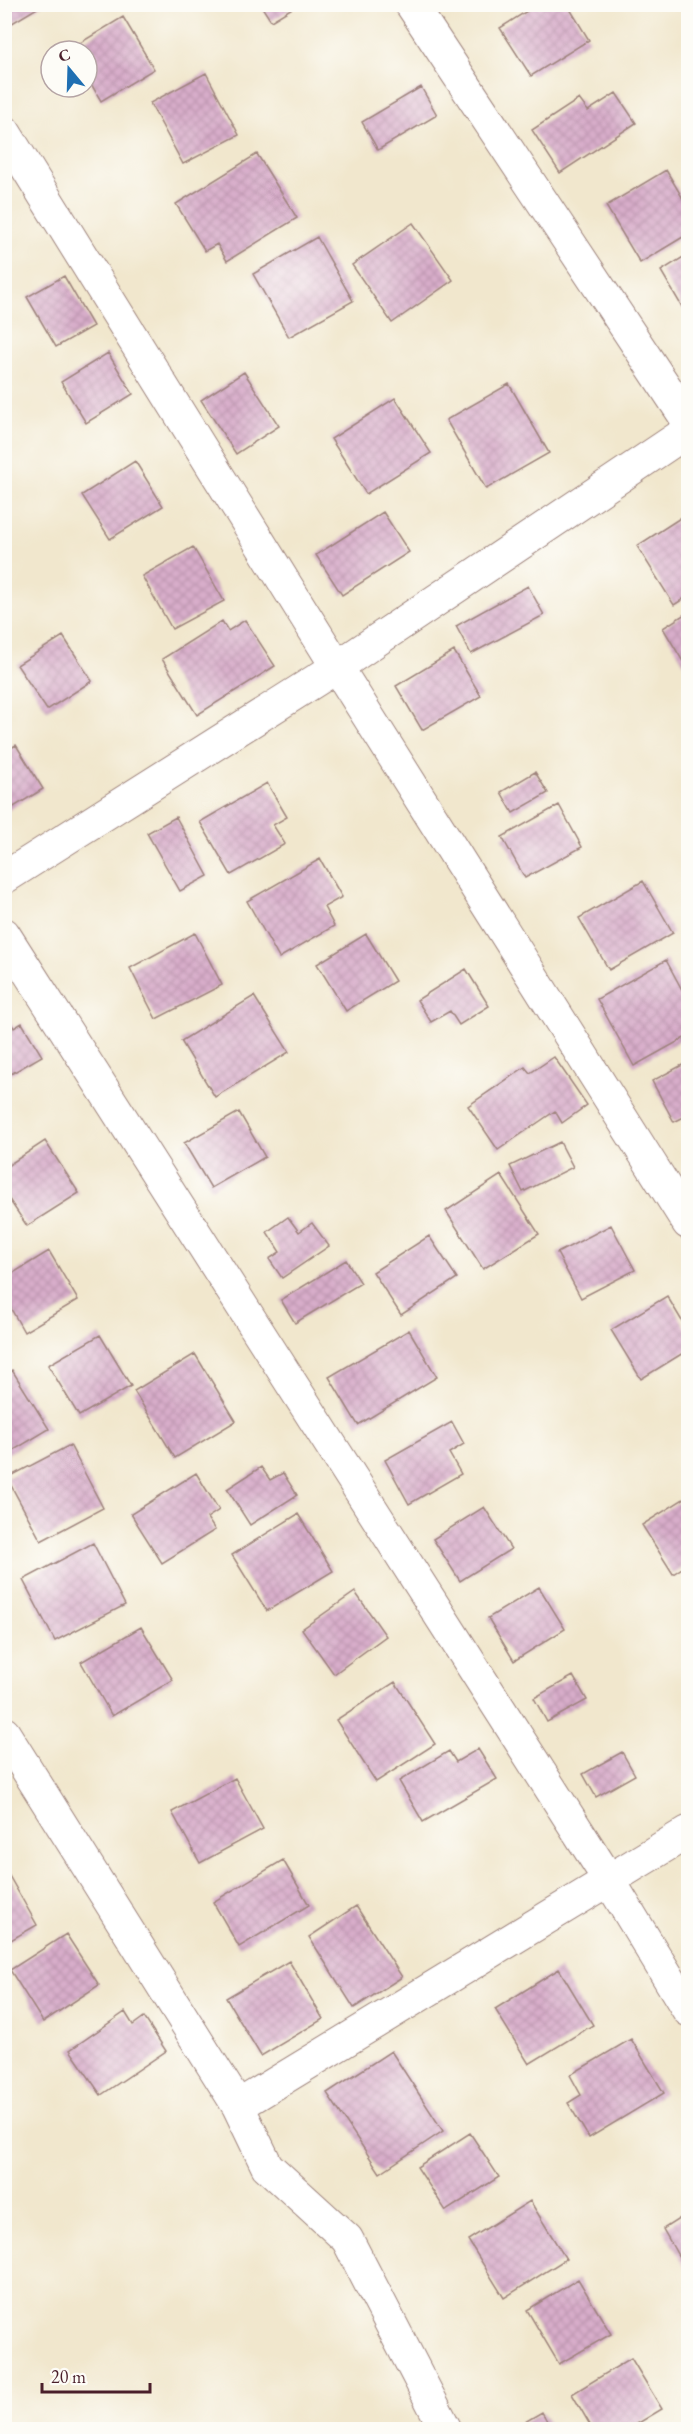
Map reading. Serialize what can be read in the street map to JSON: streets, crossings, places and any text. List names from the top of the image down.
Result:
{
  "scale_bar": "20 m",
  "north": "top"
}
